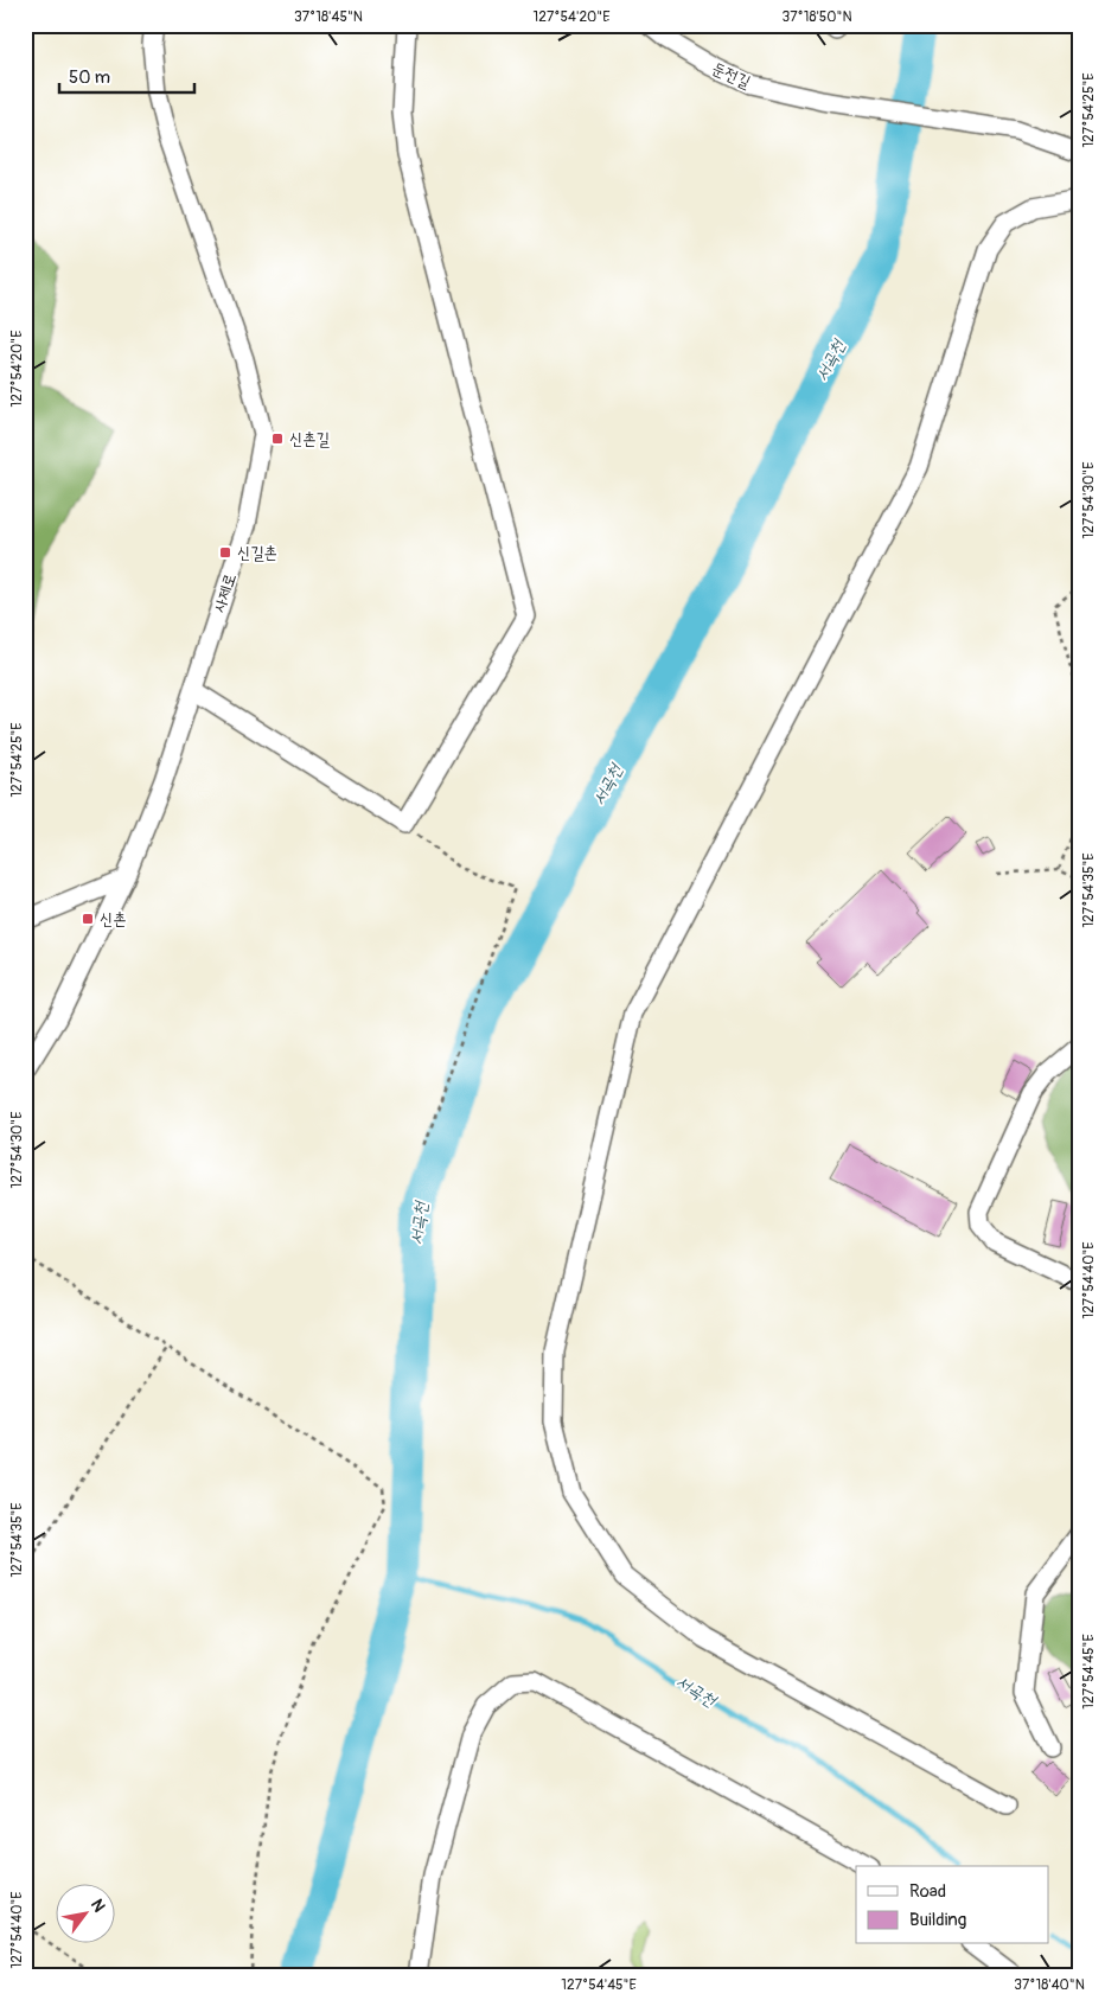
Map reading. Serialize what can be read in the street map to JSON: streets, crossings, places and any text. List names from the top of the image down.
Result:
{
  "streets": {
    "street": ["둔전길", "사제로"]
  },
  "water": ["서곡천"],
  "places": {
    "transit": ["신촌길", "신길촌", "신촌"]
  },
  "legend": ["Road", "Building"],
  "scale_bar": "50 m",
  "north": "top right",
  "coordinates": [
    "37°18'45\"N",
    "127°54'20\"E",
    "37°18'50\"N",
    "127°54'25\"E",
    "127°54'30\"E",
    "127°54'35\"E",
    "127°54'40\"E",
    "127°54'45\"E",
    "37°18'40\"N"
  ]
}
